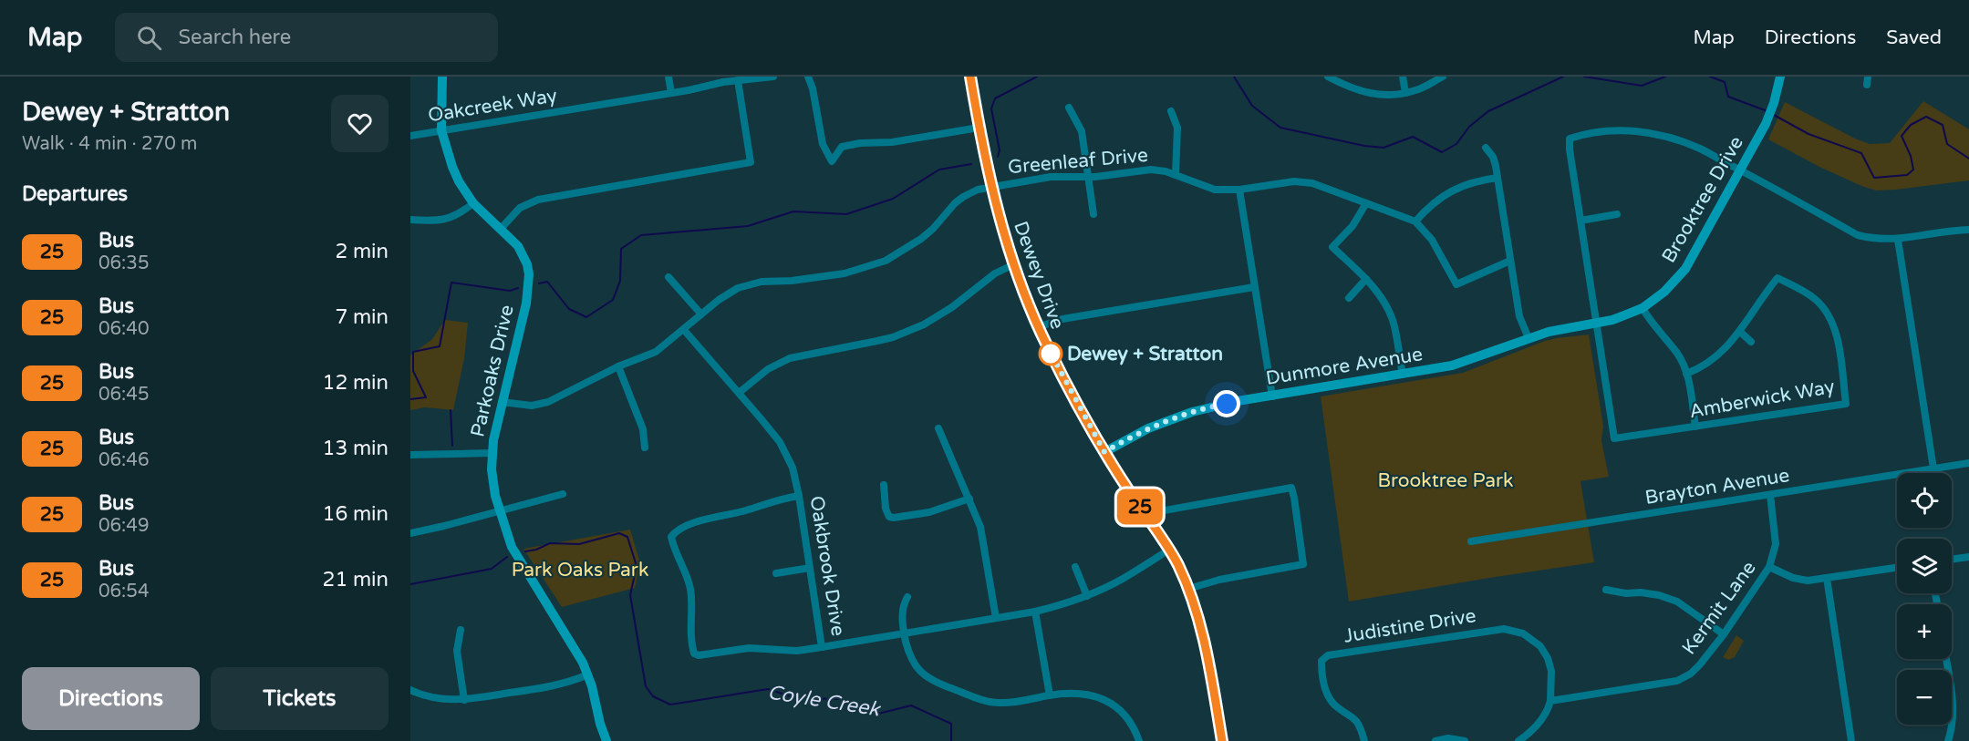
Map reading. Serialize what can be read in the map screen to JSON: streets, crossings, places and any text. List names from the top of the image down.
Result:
{
  "streets": {
    "street": [
      "Oakcreek Way",
      "Greenleaf Drive",
      "Brooktree Drive",
      "Dewey Drive",
      "Dunmore Avenue",
      "Parkoaks Drive",
      "Amberwick Way",
      "Brayton Avenue",
      "Oakbrook Drive",
      "Kermit Lane",
      "Judistine Drive"
    ]
  },
  "crossings": [
    ["Oakcreek Way", "Parkoaks Drive"],
    ["Greenleaf Drive", "Dewey Drive"],
    ["Greenleaf Drive", "Parkoaks Drive"],
    ["Greenleaf Drive", "Oakbrook Drive"],
    ["Brooktree Drive", "Dunmore Avenue"],
    ["Brooktree Drive", "Amberwick Way"],
    ["Dewey Drive", "Dunmore Avenue"],
    ["Dewey Drive", "Oakbrook Drive"],
    ["Brayton Avenue", "Kermit Lane"],
    ["Kermit Lane", "Judistine Drive"]
  ],
  "water": ["Coyle Creek"],
  "parks": ["Brooktree Park", "Park Oaks Park"],
  "places": ["Dewey + Stratton"],
  "lines": ["bus line 25"],
  "page": {
    "header": "Map",
    "search": "Search here",
    "nav": ["Map", "Directions", "Saved"],
    "heading": [
      ["Dewey + Stratton", "Walk · 4 min · 270 m"],
      "Departures"
    ],
    "on_map": "25",
    "list": [
      {
        "mark": "25",
        "name": "Bus",
        "note": "06:35",
        "value": "2 min"
      },
      {
        "mark": "25",
        "name": "Bus",
        "note": "06:40",
        "value": "7 min"
      },
      {
        "mark": "25",
        "name": "Bus",
        "note": "06:45",
        "value": "12 min"
      },
      {
        "mark": "25",
        "name": "Bus",
        "note": "06:46",
        "value": "13 min"
      },
      {
        "mark": "25",
        "name": "Bus",
        "note": "06:49",
        "value": "16 min"
      },
      {
        "mark": "25",
        "name": "Bus",
        "note": "06:54",
        "value": "21 min"
      }
    ],
    "map_buttons": ["+", "−"],
    "buttons": ["Directions", "Tickets"]
  }
}
